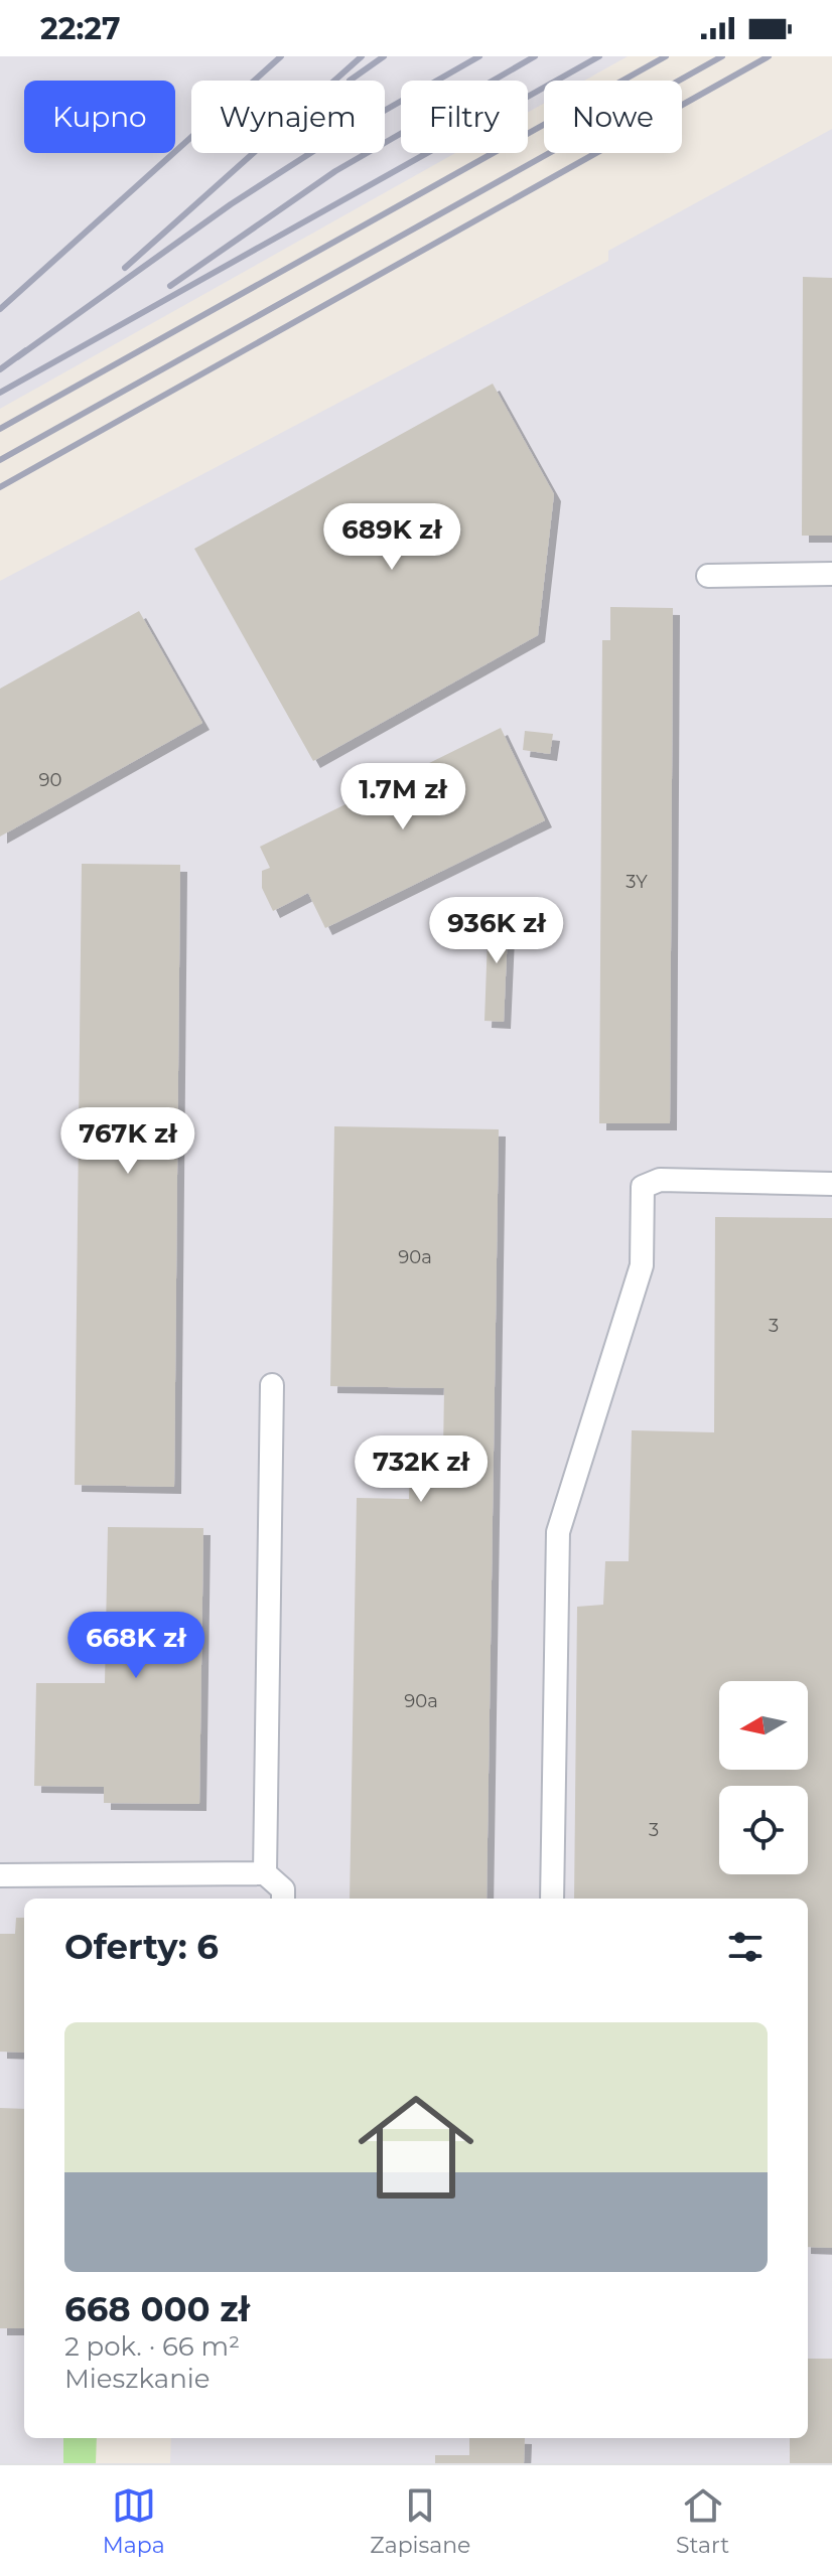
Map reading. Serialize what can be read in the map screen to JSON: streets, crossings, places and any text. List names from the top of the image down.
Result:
{
  "house_numbers": [
    "90",
    "3Y",
    "90a",
    "3",
    "90a",
    "3"
  ],
  "north": "left",
  "page": {
    "status": "22:27",
    "chip": [
      "Kupno",
      "Wynajem",
      "Filtry",
      "Nowe"
    ],
    "price": [
      "689K zł",
      "1.7M zł",
      "936K zł",
      "767K zł",
      "732K zł",
      "668K zł"
    ],
    "heading": "Oferty: 6",
    "list": [
      {
        "name": "668 000 zł",
        "note": "2 pok. · 66 m² · Mieszkanie"
      }
    ],
    "tabs": ["Mapa", "Zapisane", "Start"]
  }
}
